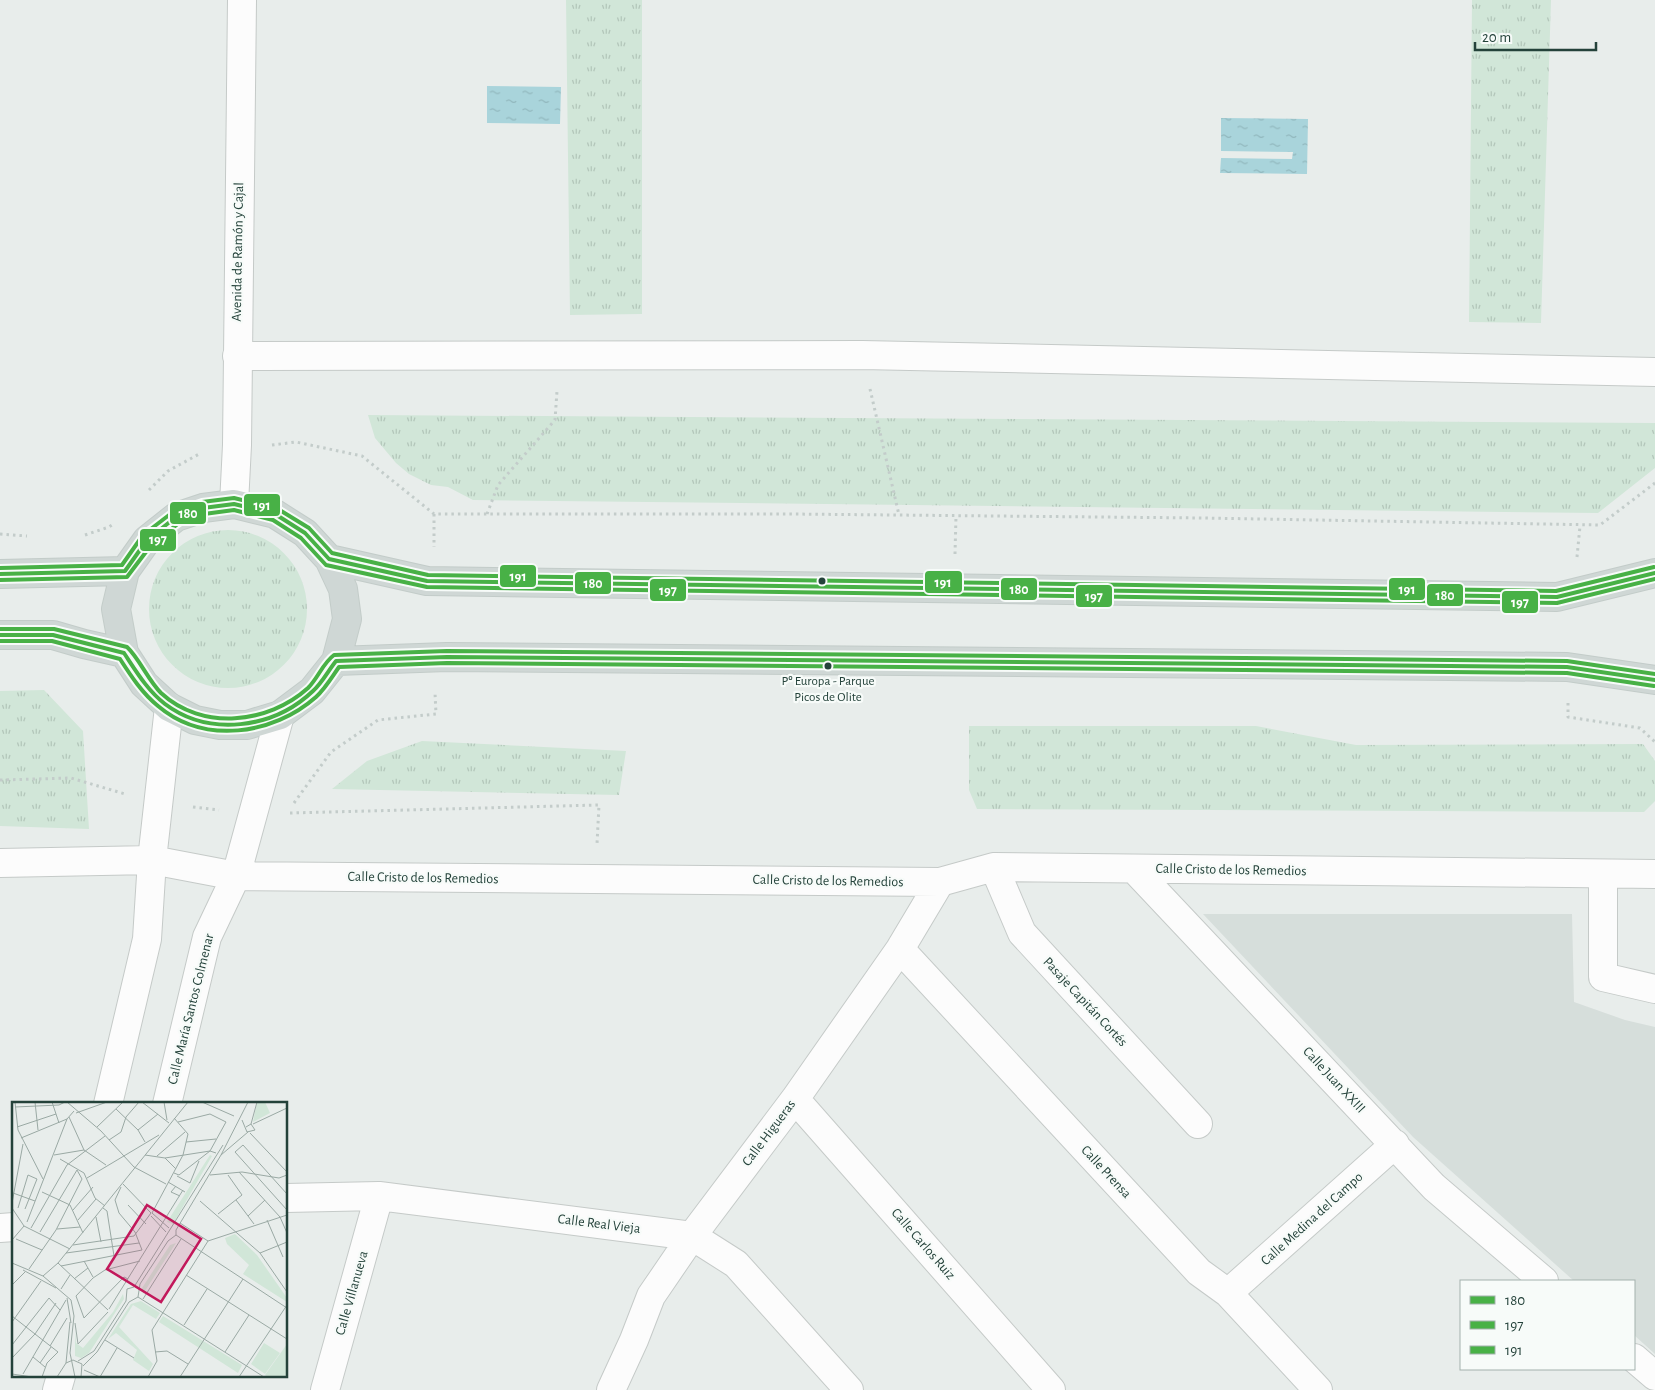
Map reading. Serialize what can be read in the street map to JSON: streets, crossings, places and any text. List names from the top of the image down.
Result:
{
  "streets": {
    "street": [
      "Avenida de Ramón y Cajal",
      "Calle Cristo de los Remedios",
      "Pasaje Capitán Cortés",
      "Calle María Santos Colmenar",
      "Calle Juan XXIII",
      "Calle Higueras",
      "Calle Prensa",
      "Calle Medina del Campo",
      "Calle Real Vieja",
      "Calle Carlos Ruiz",
      "Calle Villanueva"
    ]
  },
  "crossings": [
    ["Calle Cristo de los Remedios", "Pasaje Capitán Cortés"],
    ["Calle Cristo de los Remedios", "Calle María Santos Colmenar"],
    ["Calle Cristo de los Remedios", "Calle Juan XXIII"],
    ["Calle Cristo de los Remedios", "Calle Higueras"],
    ["Calle Juan XXIII", "Calle Medina del Campo"],
    ["Calle Higueras", "Calle Prensa"],
    ["Calle Higueras", "Calle Real Vieja"],
    ["Calle Higueras", "Calle Carlos Ruiz"],
    ["Calle Prensa", "Calle Medina del Campo"],
    ["Calle Real Vieja", "Calle Villanueva"]
  ],
  "places": ["Pº Europa - Parque Picos de Olite"],
  "lines": ["transit line 191", "transit line 180", "transit line 197"],
  "legend": ["180", "197", "191"],
  "scale_bar": "20 m"
}
